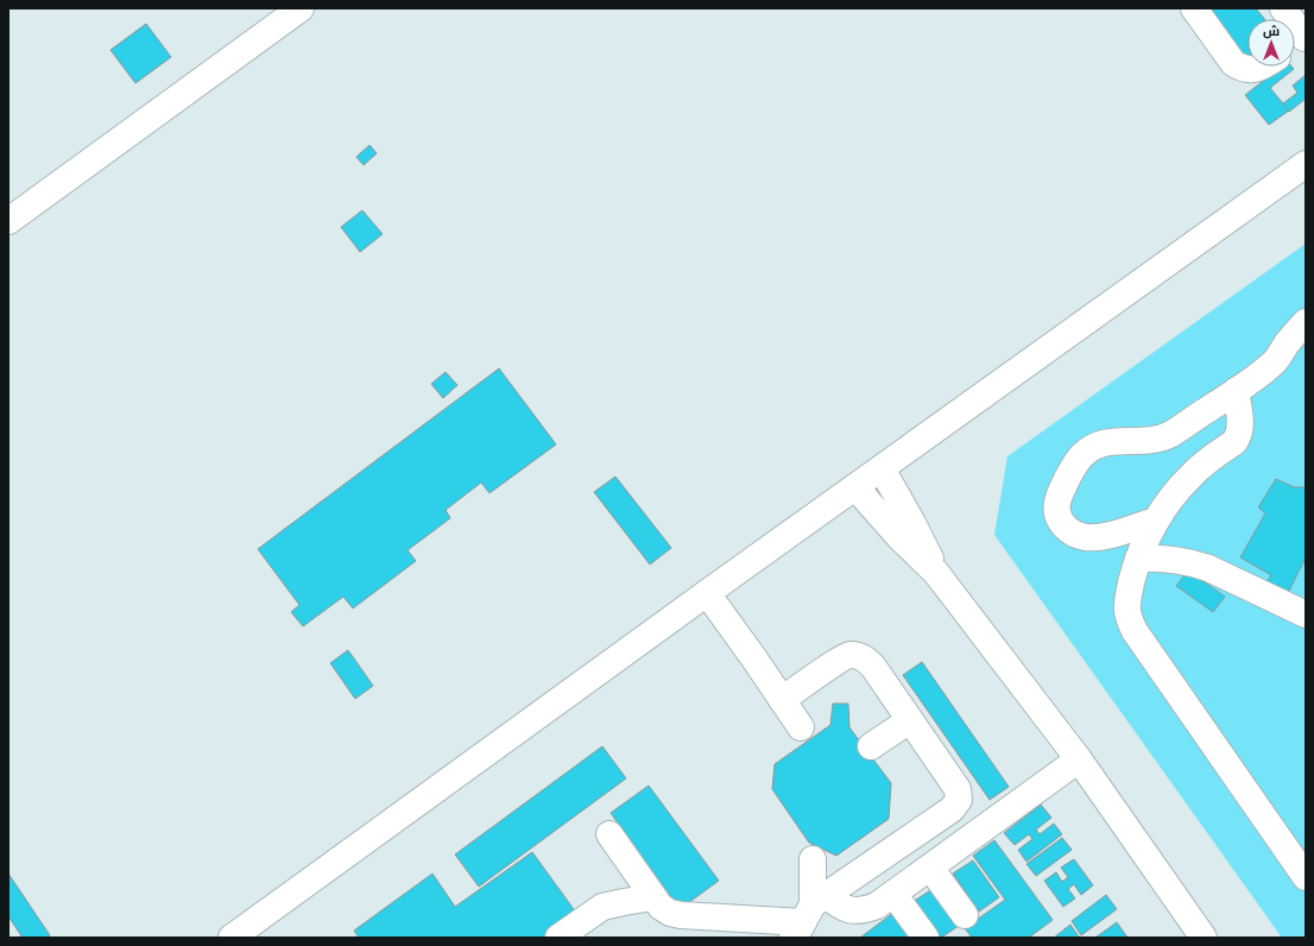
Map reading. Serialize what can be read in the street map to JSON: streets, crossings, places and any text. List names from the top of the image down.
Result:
{
  "north": "top"
}
